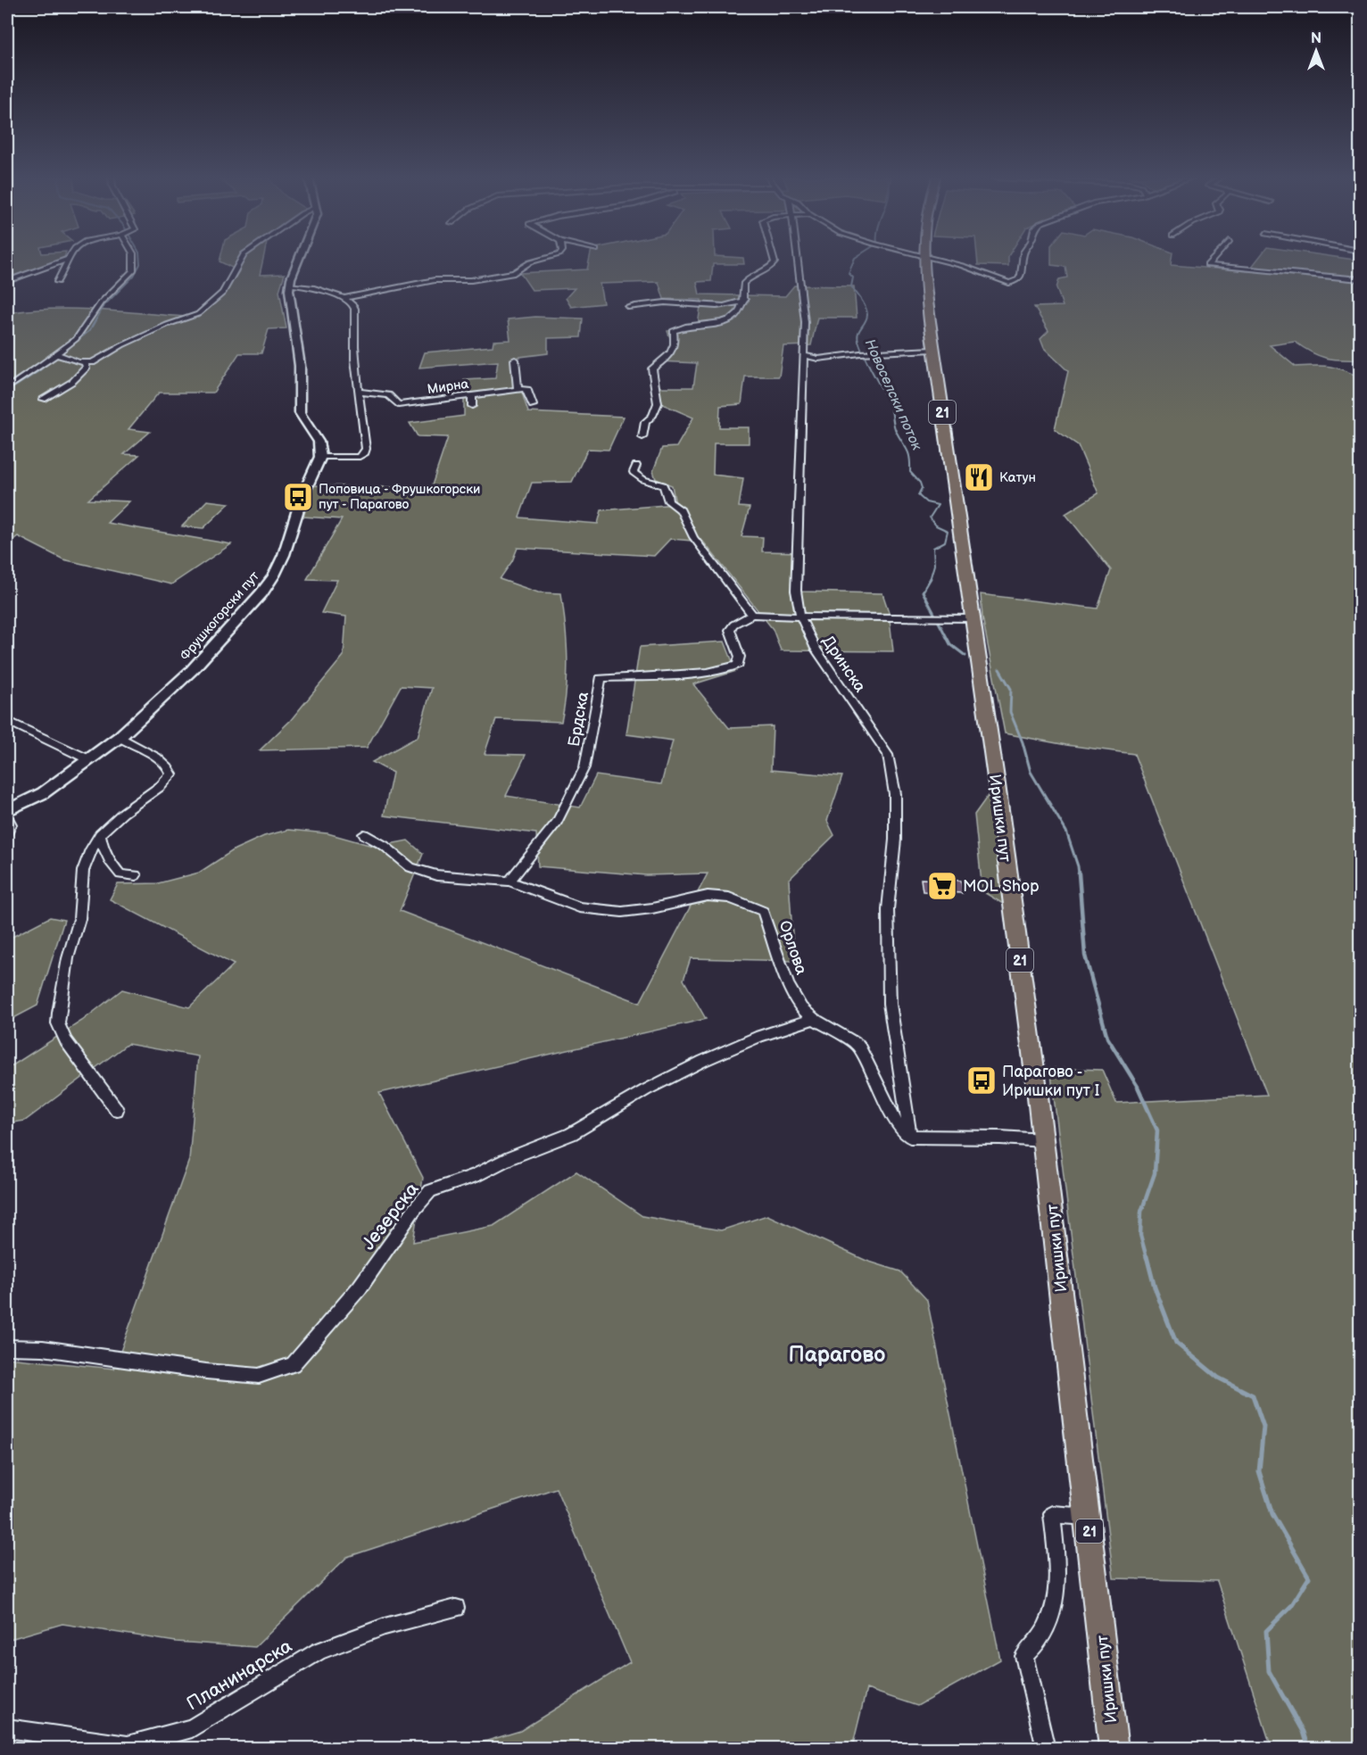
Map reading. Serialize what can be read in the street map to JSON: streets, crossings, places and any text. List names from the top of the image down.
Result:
{
  "streets": {
    "main road": ["21", "Иришки пут"],
    "street": [
      "Мирна",
      "Фрушкогорски пут",
      "Дринска",
      "Брдска",
      "Орлова",
      "Језерска",
      "Планинарска"
    ]
  },
  "crossings": [
    ["Дринска", "Орлова"],
    ["Брдска", "Орлова"],
    ["Орлова", "Језерска"]
  ],
  "districts": ["Парагово"],
  "water": ["Новоселски поток"],
  "places": {
    "restaurant": ["Катун"],
    "bus stop": ["Поповица - Фрушкогорски пут - Парагово", "Парагово - Иришки пут I"],
    "supermarket": ["MOL Shop"]
  },
  "north": "top"
}
